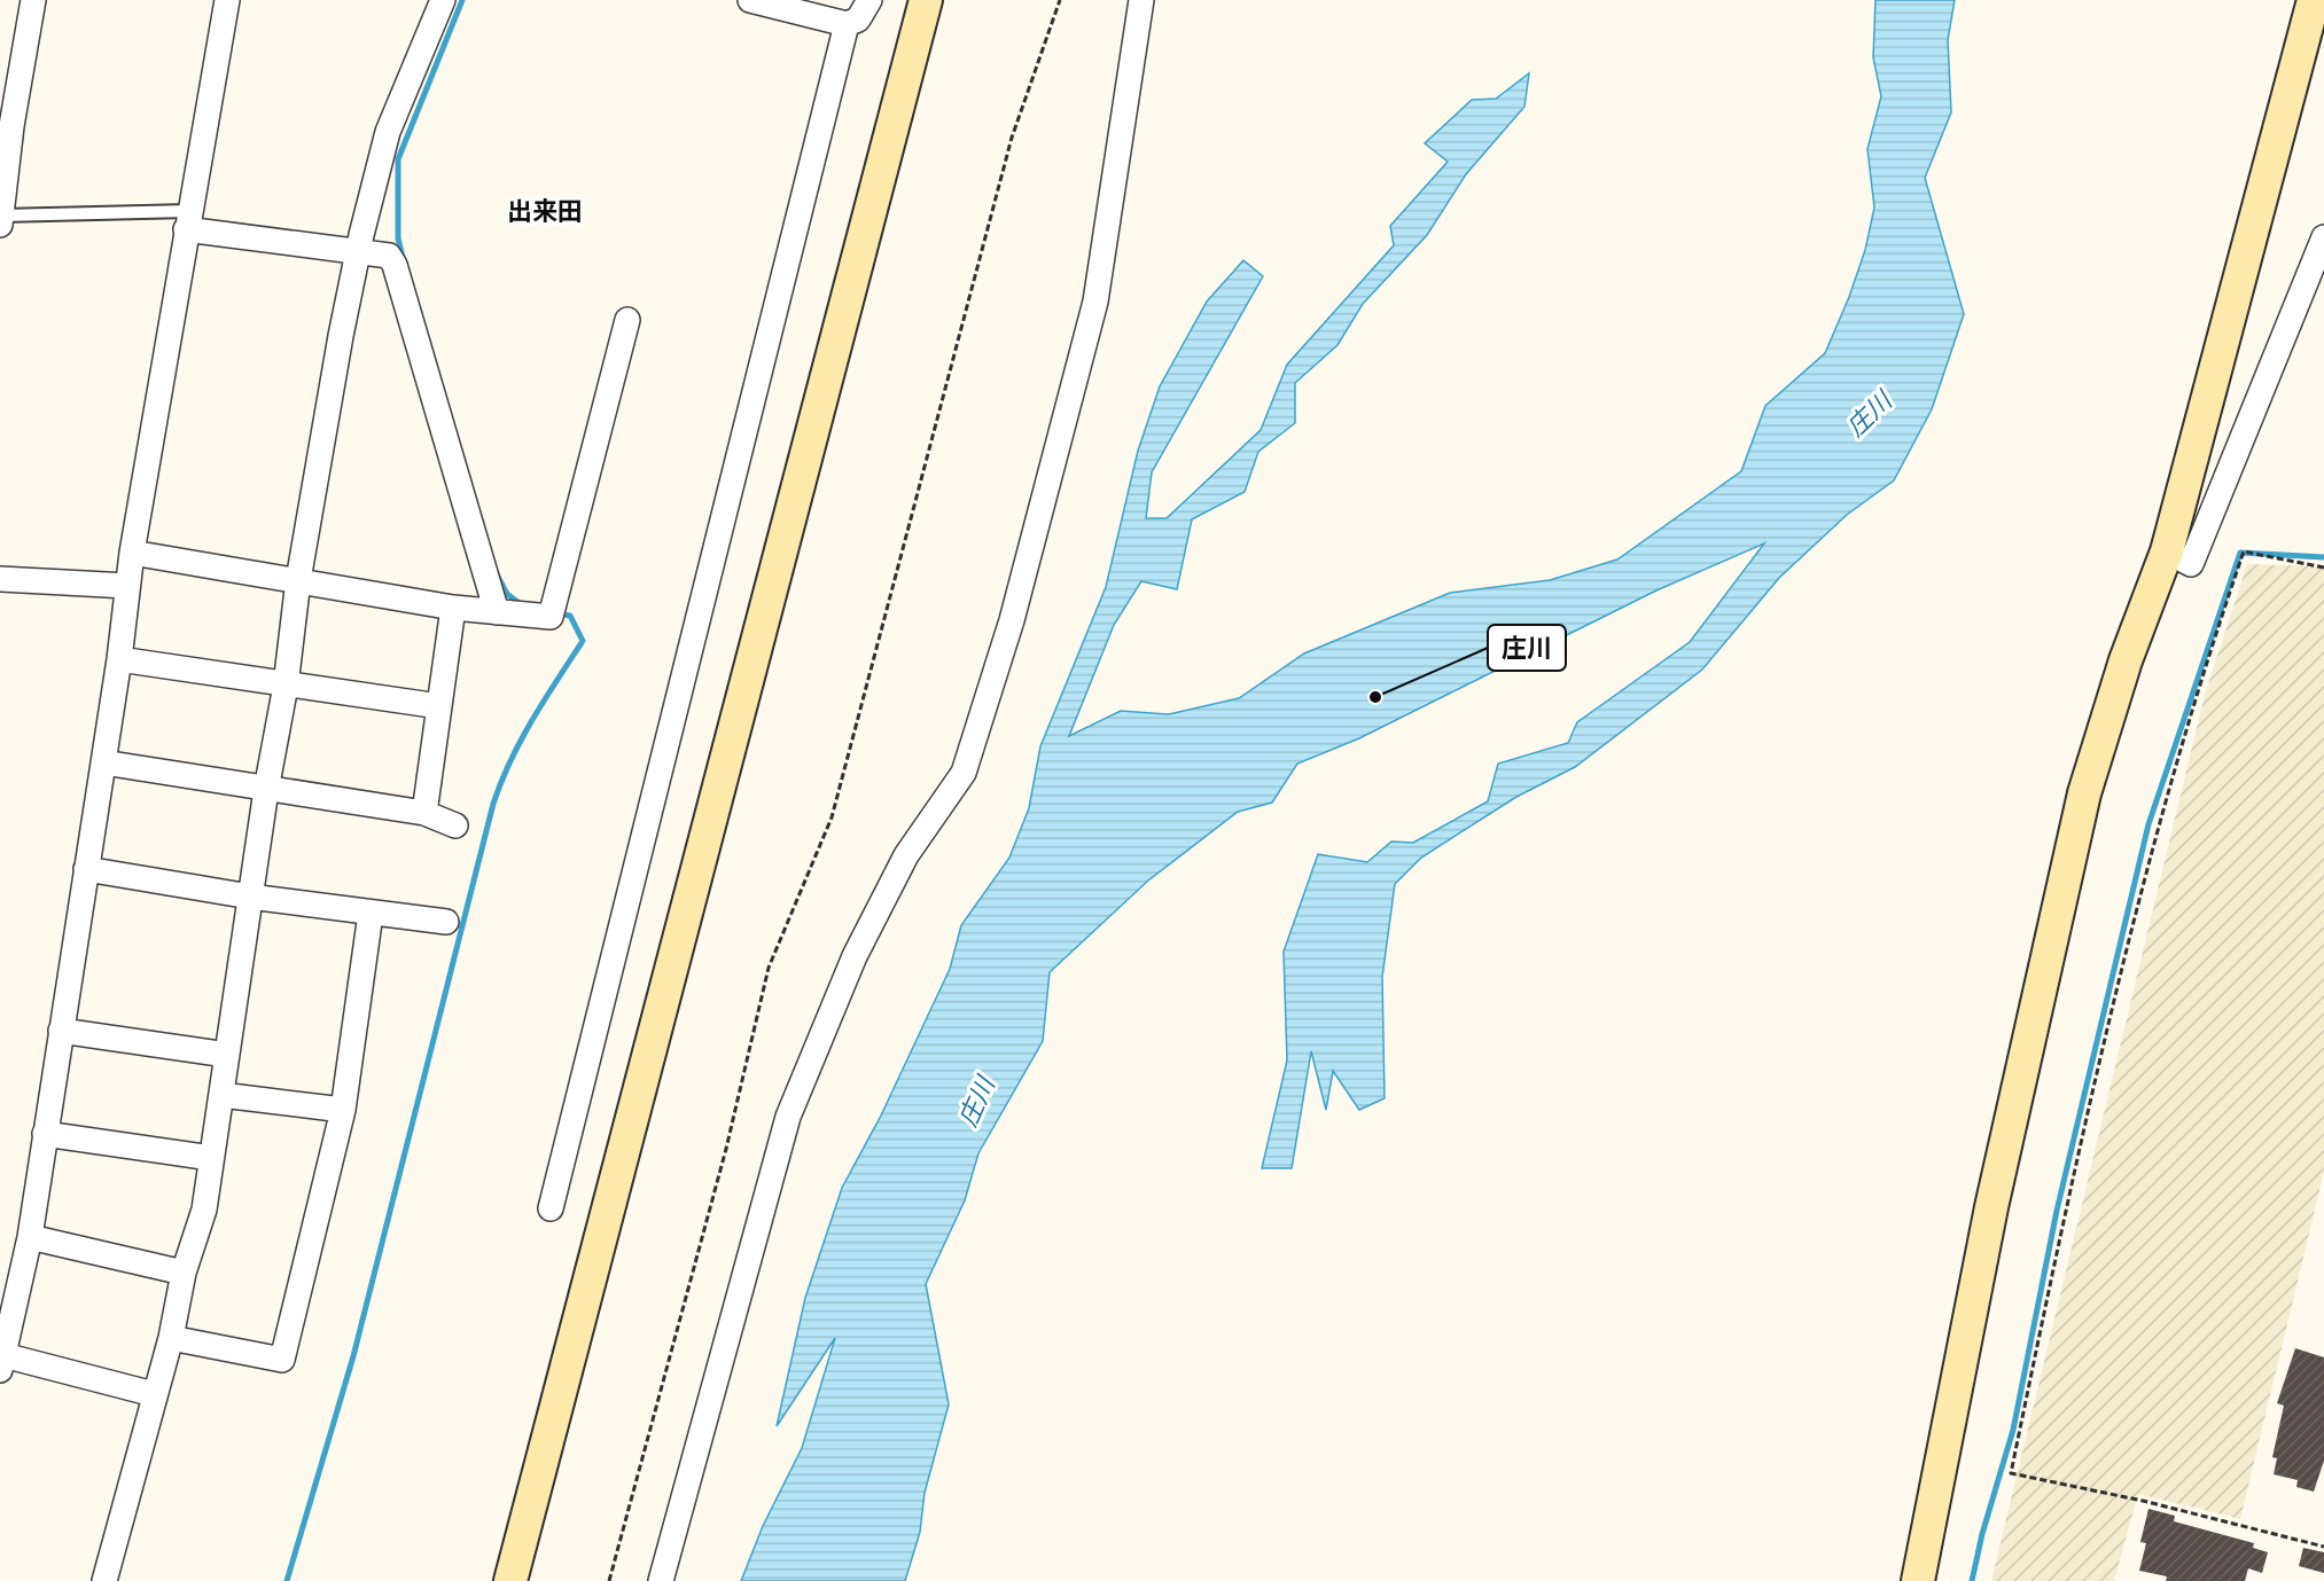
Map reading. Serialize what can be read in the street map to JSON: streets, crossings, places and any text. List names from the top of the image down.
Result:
{
  "districts": ["出来田"],
  "water": ["庄川"],
  "places": ["庄川"]
}
